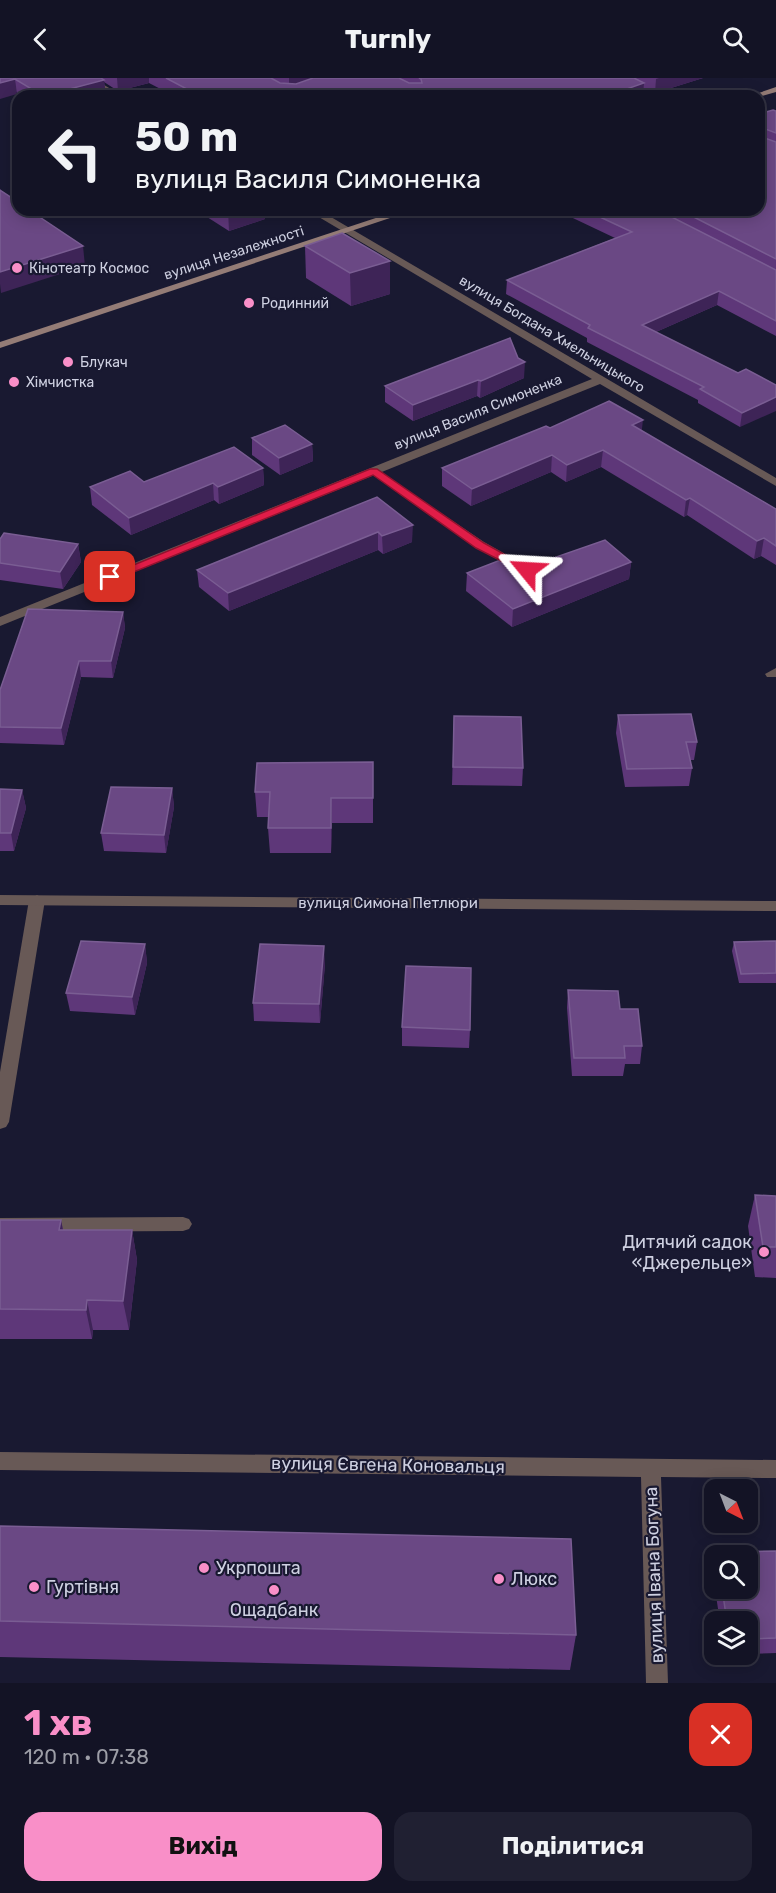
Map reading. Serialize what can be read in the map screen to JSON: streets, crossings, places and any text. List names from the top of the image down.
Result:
{
  "streets": {
    "main road": ["вулиця Незалежності"],
    "street": [
      "вулиця Богдана Хмельницького",
      "вулиця Василя Симоненка",
      "вулиця Симона Петлюри",
      "вулиця Євгена Коновальця",
      "вулиця Івана Богуна"
    ]
  },
  "crossings": [
    ["вулиця Незалежності", "вулиця Богдана Хмельницького"],
    ["вулиця Богдана Хмельницького", "вулиця Василя Симоненка"],
    ["вулиця Євгена Коновальця", "вулиця Івана Богуна"]
  ],
  "places": [
    "Кінотеатр Космос",
    "Родинний",
    "Блукач",
    "Хімчистка",
    "Дитячий садок «Джерельце»",
    "Укрпошта",
    "Люкс",
    "Гуртівня",
    "Ощадбанк"
  ],
  "north": "bottom right",
  "page": {
    "header": "Turnly",
    "turn": ["50 m", "вулиця Василя Симоненка"],
    "heading": ["1 хв", "120 m · 07:38"],
    "buttons": ["Вихід", "Поділитися"]
  }
}
